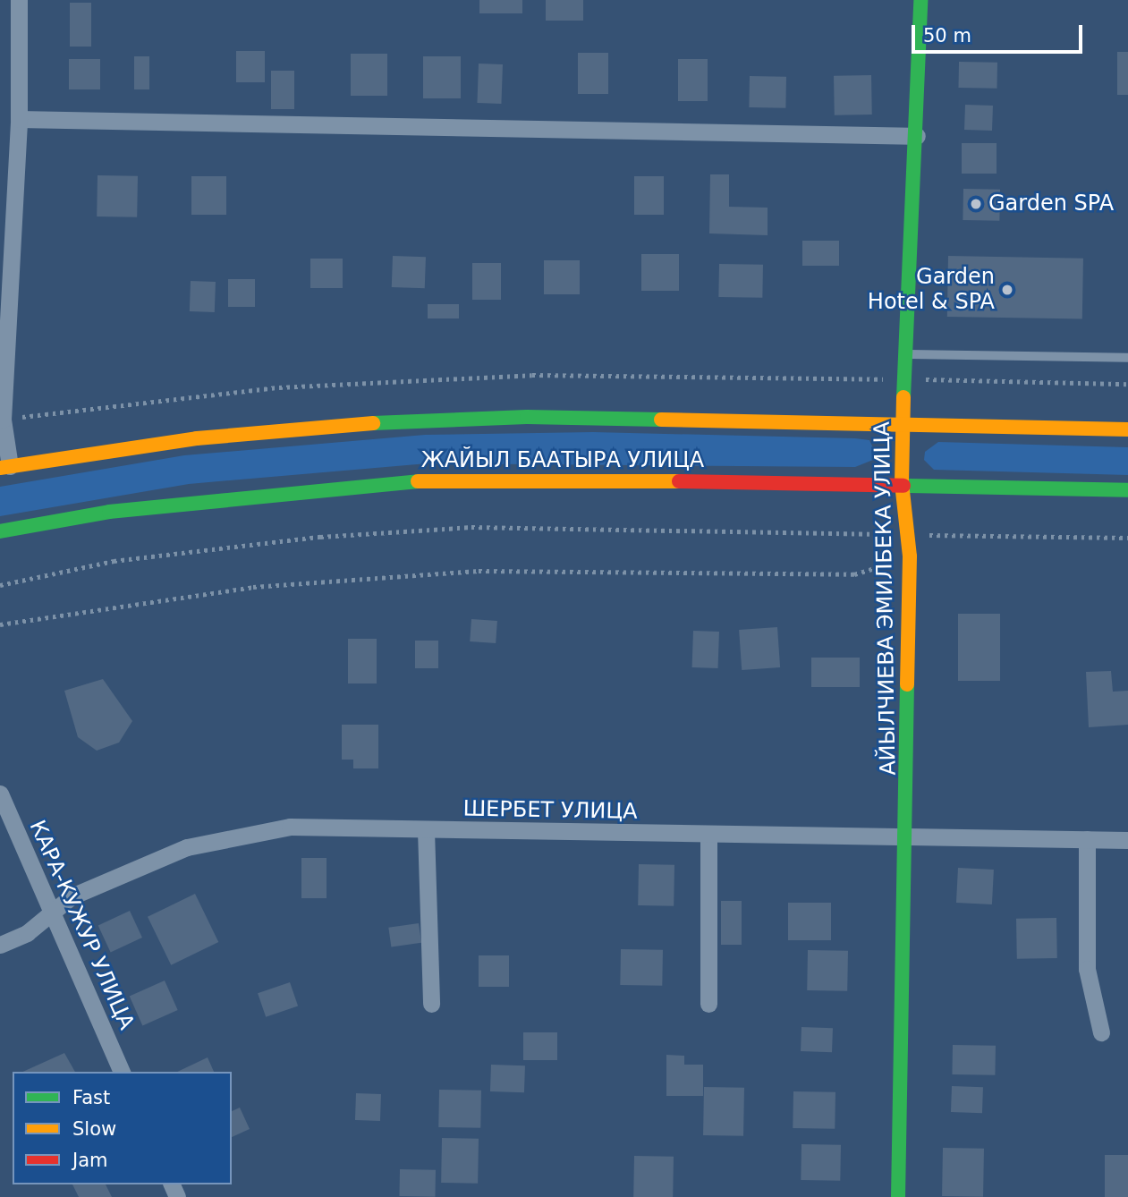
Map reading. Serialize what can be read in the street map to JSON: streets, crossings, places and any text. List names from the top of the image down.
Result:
{
  "streets": {
    "main road": ["ЖАЙЫЛ БААТЫРА УЛИЦА", "АЙЫЛЧИЕВА ЭМИЛБЕКА УЛИЦА"],
    "street": ["ШЕРБЕТ УЛИЦА", "КАРА-КУЖУР УЛИЦА"]
  },
  "crossings": [
    ["ЖАЙЫЛ БААТЫРА УЛИЦА", "АЙЫЛЧИЕВА ЭМИЛБЕКА УЛИЦА"],
    ["АЙЫЛЧИЕВА ЭМИЛБЕКА УЛИЦА", "ШЕРБЕТ УЛИЦА"],
    ["ШЕРБЕТ УЛИЦА", "КАРА-КУЖУР УЛИЦА"]
  ],
  "places": ["Garden SPA", "Garden Hotel & SPA"],
  "legend": ["Fast", "Slow", "Jam"],
  "scale_bar": "50 m"
}
